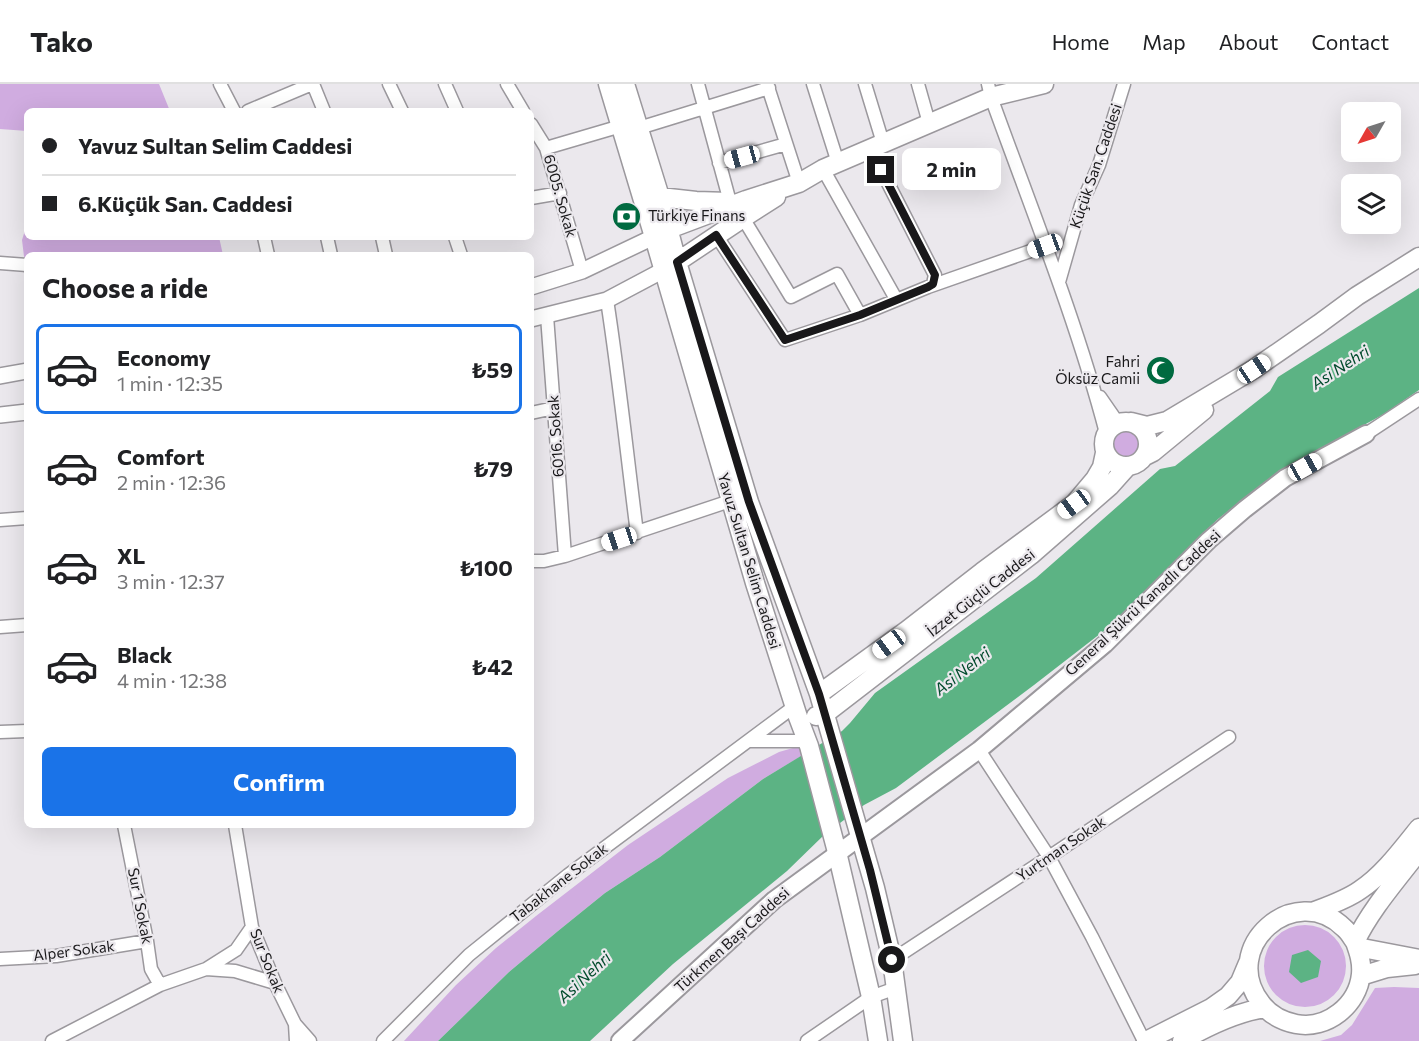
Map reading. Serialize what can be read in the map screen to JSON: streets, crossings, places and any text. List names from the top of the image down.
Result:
{
  "streets": {
    "main road": [
      "Yavuz Sultan Selim Caddesi",
      "İzzet Güçlü Caddesi",
      "General Şükrü Kanadlı Caddesi",
      "Türkmen Başı Caddesi"
    ],
    "street": [
      "Küçük San. Caddesi",
      "6005. Sokak",
      "6016. Sokak",
      "Yurtman Sokak",
      "Tabakhane Sokak",
      "Sur 1 Sokak",
      "Alper Sokak",
      "Sur Sokak"
    ]
  },
  "crossings": [
    ["Yavuz Sultan Selim Caddesi", "İzzet Güçlü Caddesi"],
    ["Yavuz Sultan Selim Caddesi", "General Şükrü Kanadlı Caddesi"],
    ["Yavuz Sultan Selim Caddesi", "Yurtman Sokak"],
    ["Yavuz Sultan Selim Caddesi", "Tabakhane Sokak"],
    ["Yavuz Sultan Selim Caddesi", "Türkmen Başı Caddesi"],
    ["General Şükrü Kanadlı Caddesi", "Türkmen Başı Caddesi"],
    ["Sur 1 Sokak", "Alper Sokak"]
  ],
  "water": ["Asi Nehri"],
  "places": {
    "bank": ["Türkiye Finans"],
    "mosque": ["Fahri Öksüz Camii"]
  },
  "north": "bottom left",
  "page": {
    "header": "Tako",
    "nav": [
      "Home",
      "Map",
      "About",
      "Contact"
    ],
    "banner": ["Yavuz Sultan Selim Caddesi", "6.Küçük San. Caddesi"],
    "bubble": "2 min",
    "heading": "Choose a ride",
    "list": [
      {
        "name": "Economy",
        "note": "1 min · 12:35",
        "value": "₺59"
      },
      {
        "name": "Comfort",
        "note": "2 min · 12:36",
        "value": "₺79"
      },
      {
        "name": "XL",
        "note": "3 min · 12:37",
        "value": "₺100"
      },
      {
        "name": "Black",
        "note": "4 min · 12:38",
        "value": "₺42"
      }
    ],
    "buttons": "Confirm"
  }
}
